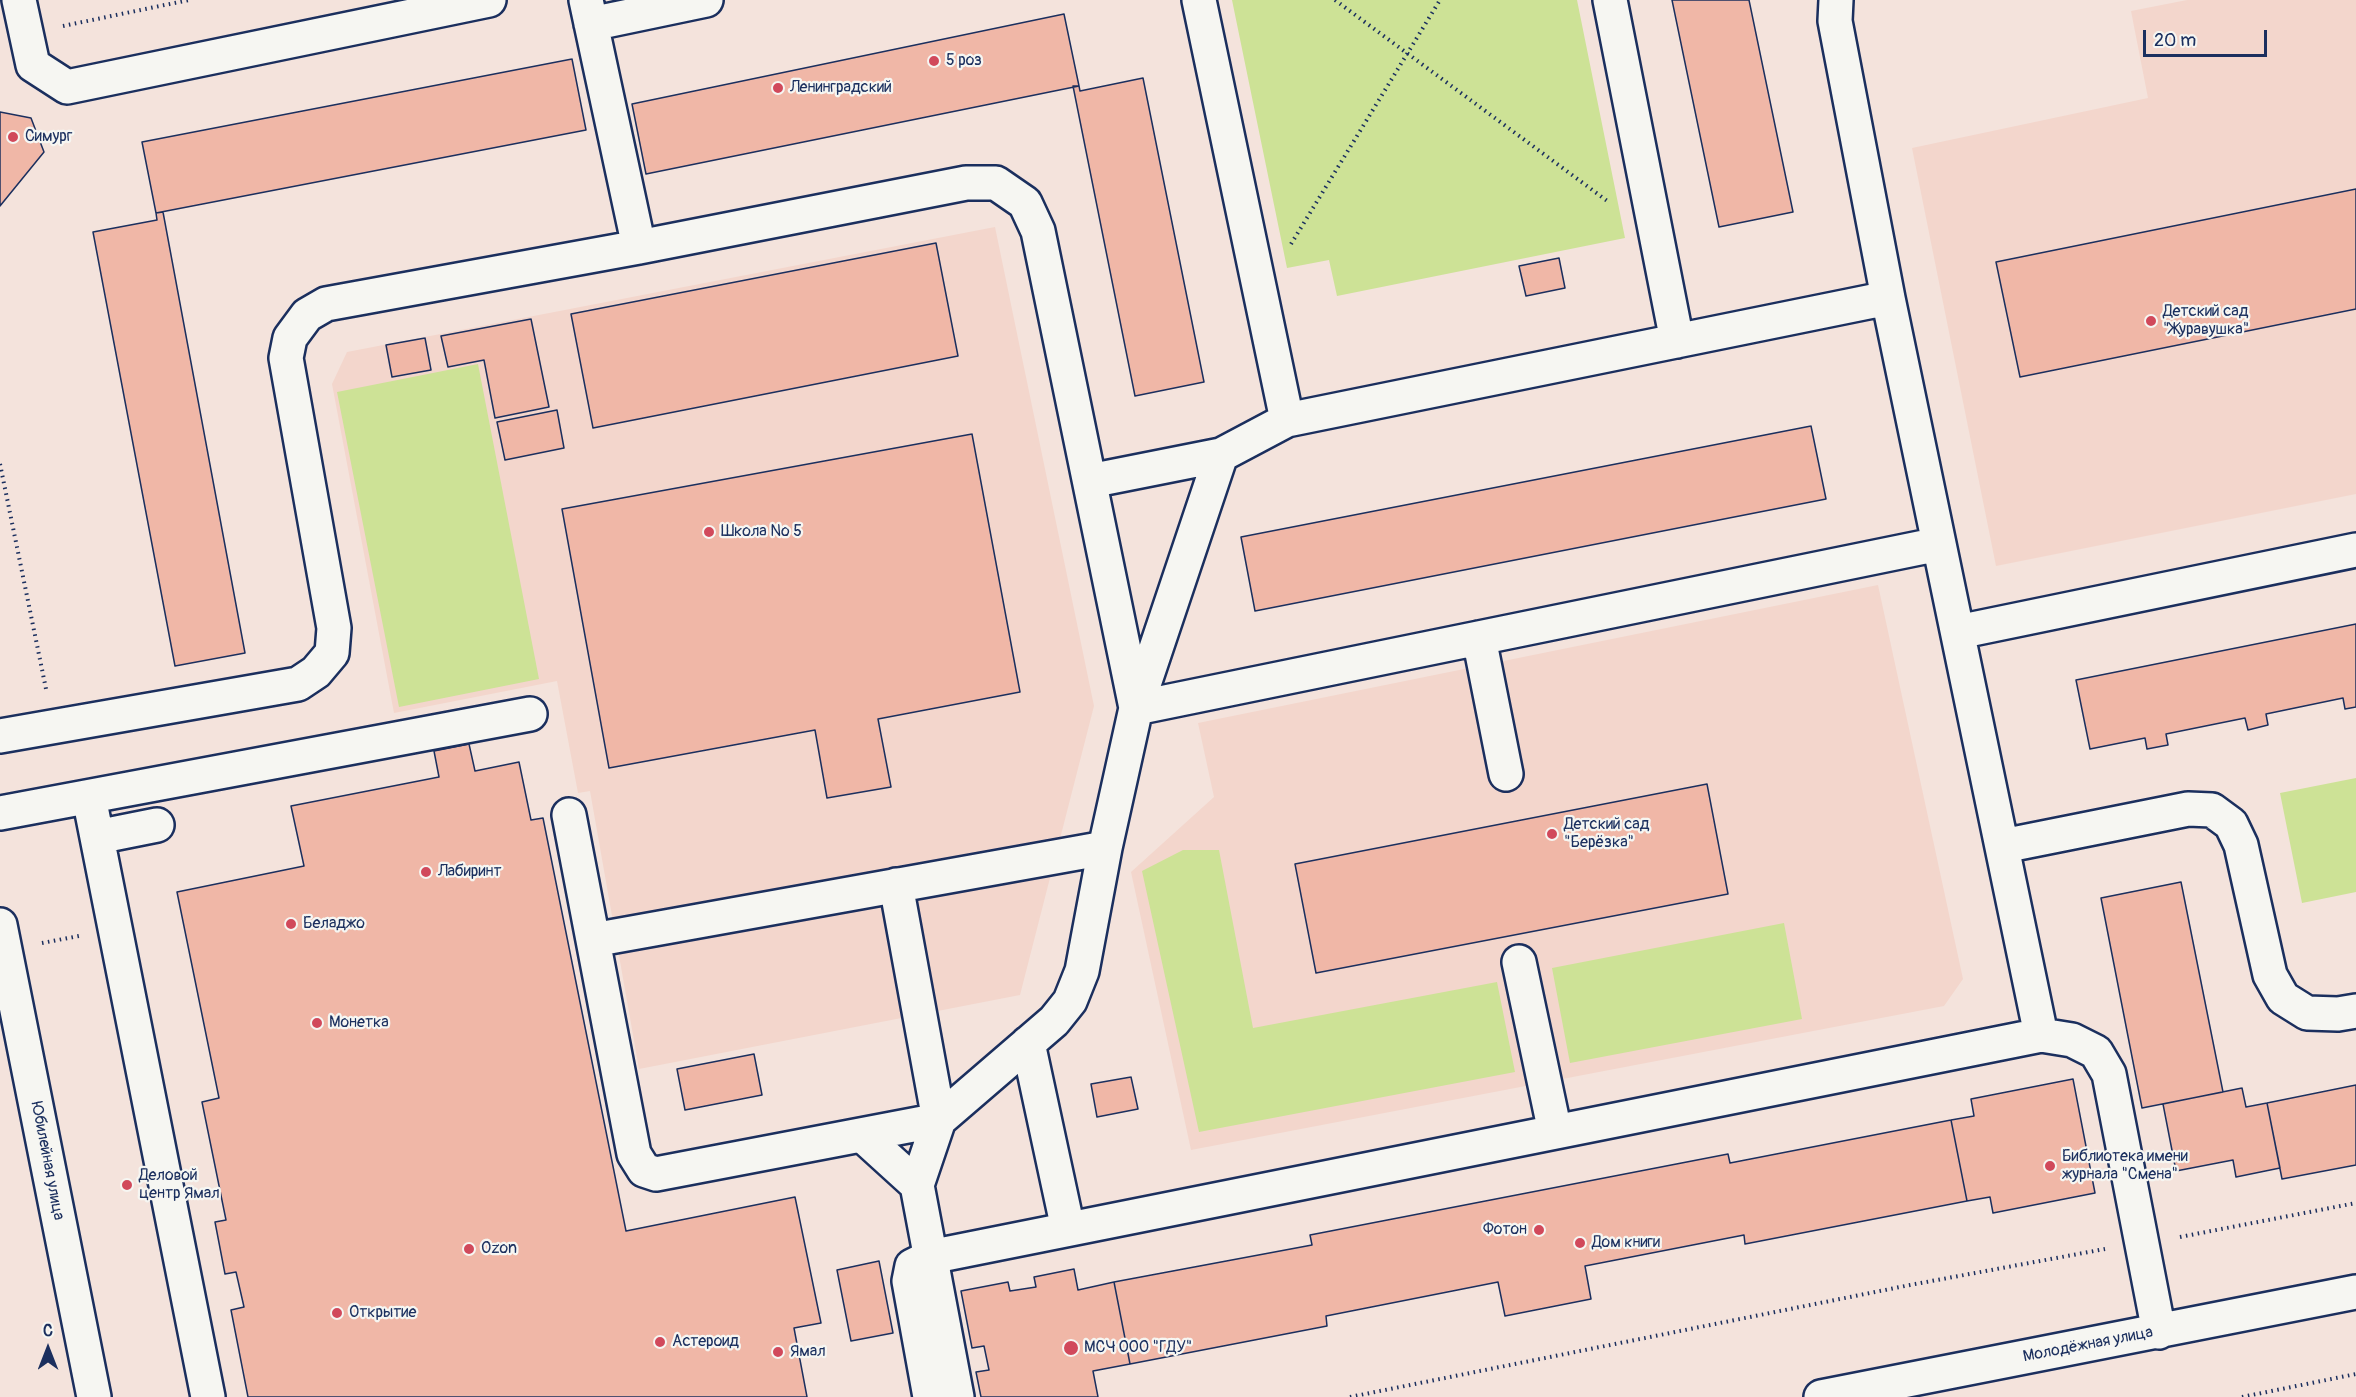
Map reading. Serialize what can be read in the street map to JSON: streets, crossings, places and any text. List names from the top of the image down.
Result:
{
  "streets": {
    "street": ["Юбилейная улица", "Молодёжная улица"]
  },
  "places": [
    "5 роз",
    "Ленинградский",
    "Симург",
    "Детский сад \"Журавушка\"",
    "Школа № 5",
    "Детский сад \"Берёзка\"",
    "Лабиринт",
    "Беладжо",
    "Монетка",
    "Библиотека имени журнала \"Смена\"",
    "Деловой центр Ямал",
    "Фотон",
    "Дом книги",
    "Ozon",
    "Открытие",
    "Астероид",
    "МСЧ ООО \"ГДУ\"",
    "Ямал"
  ],
  "scale_bar": "20 m",
  "north": "top"
}
